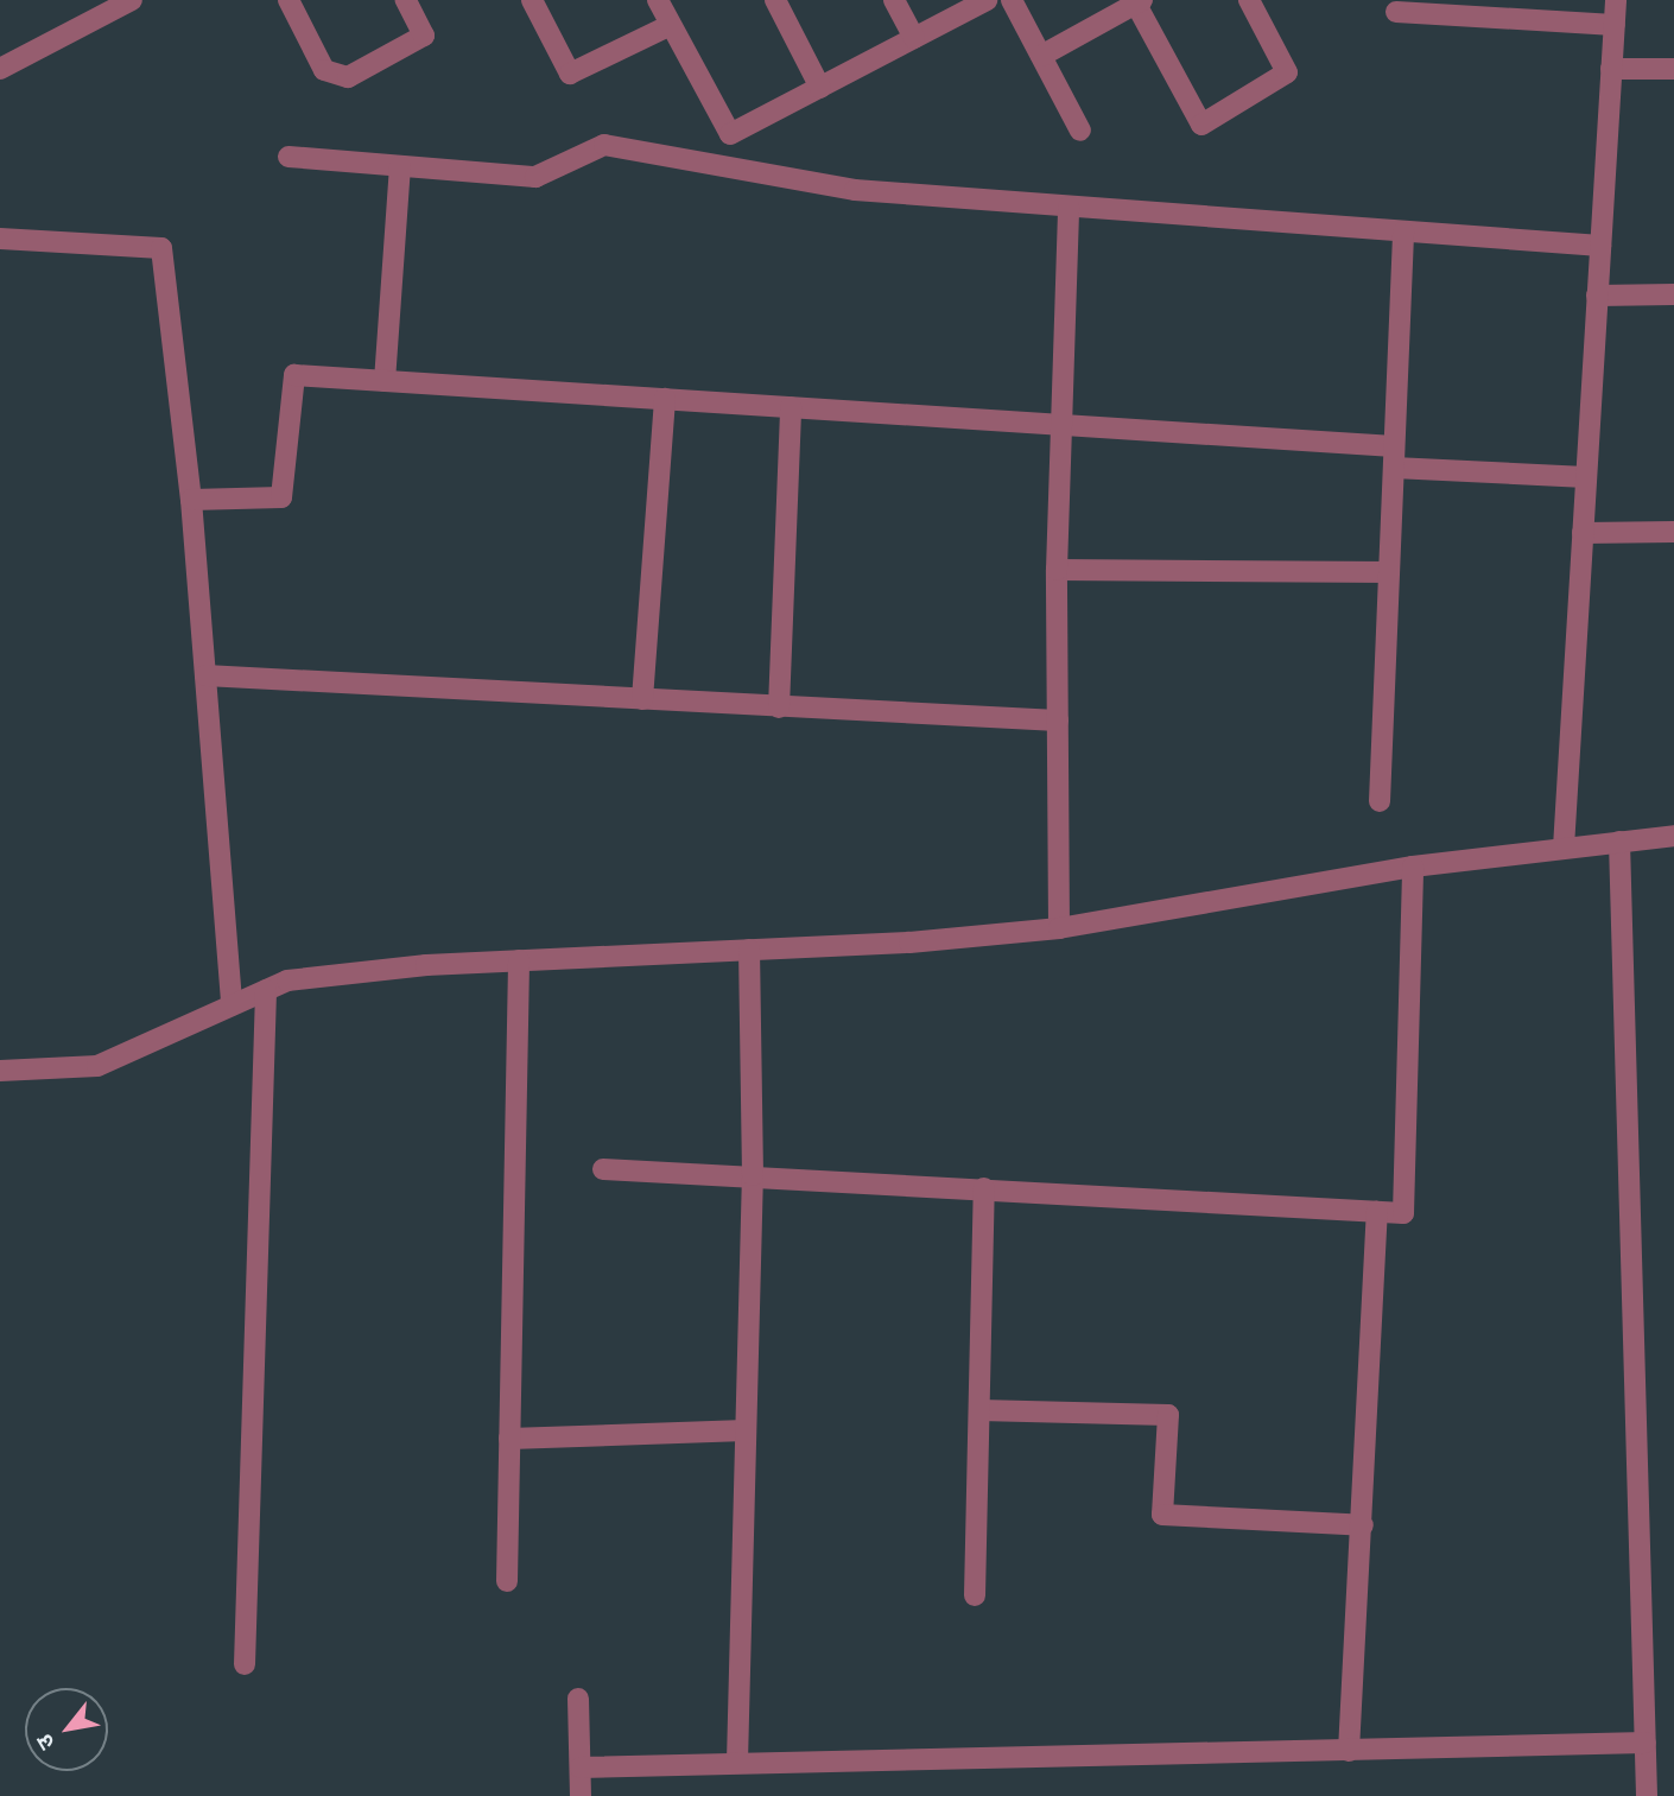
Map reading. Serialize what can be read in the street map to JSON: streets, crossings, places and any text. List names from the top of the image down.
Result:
{
  "north": "bottom left"
}
